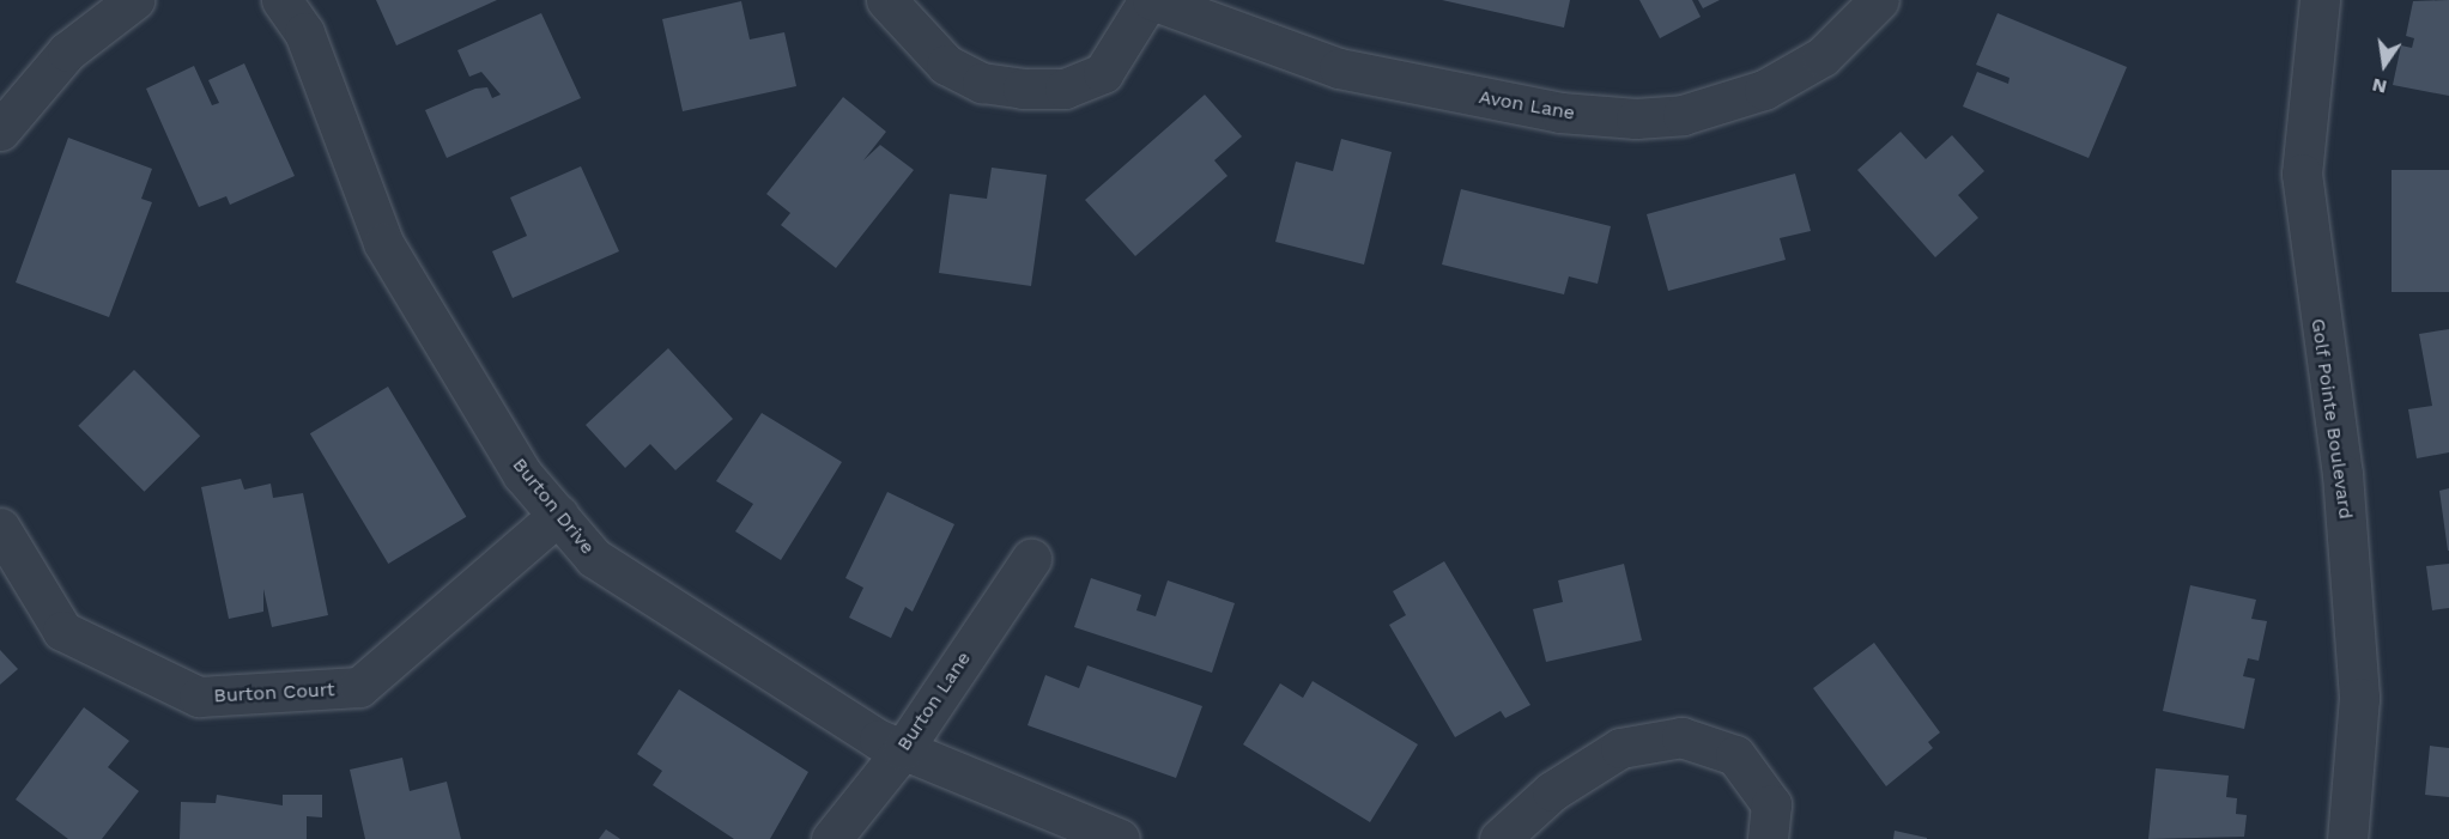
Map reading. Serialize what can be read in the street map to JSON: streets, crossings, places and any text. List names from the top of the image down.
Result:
{
  "streets": {
    "street": [
      "Avon Lane",
      "Golf Pointe Boulevard",
      "Burton Drive",
      "Burton Court",
      "Burton Lane"
    ]
  },
  "crossings": [
    ["Burton Drive", "Burton Court"],
    ["Burton Drive", "Burton Lane"]
  ],
  "north": "bottom"
}
